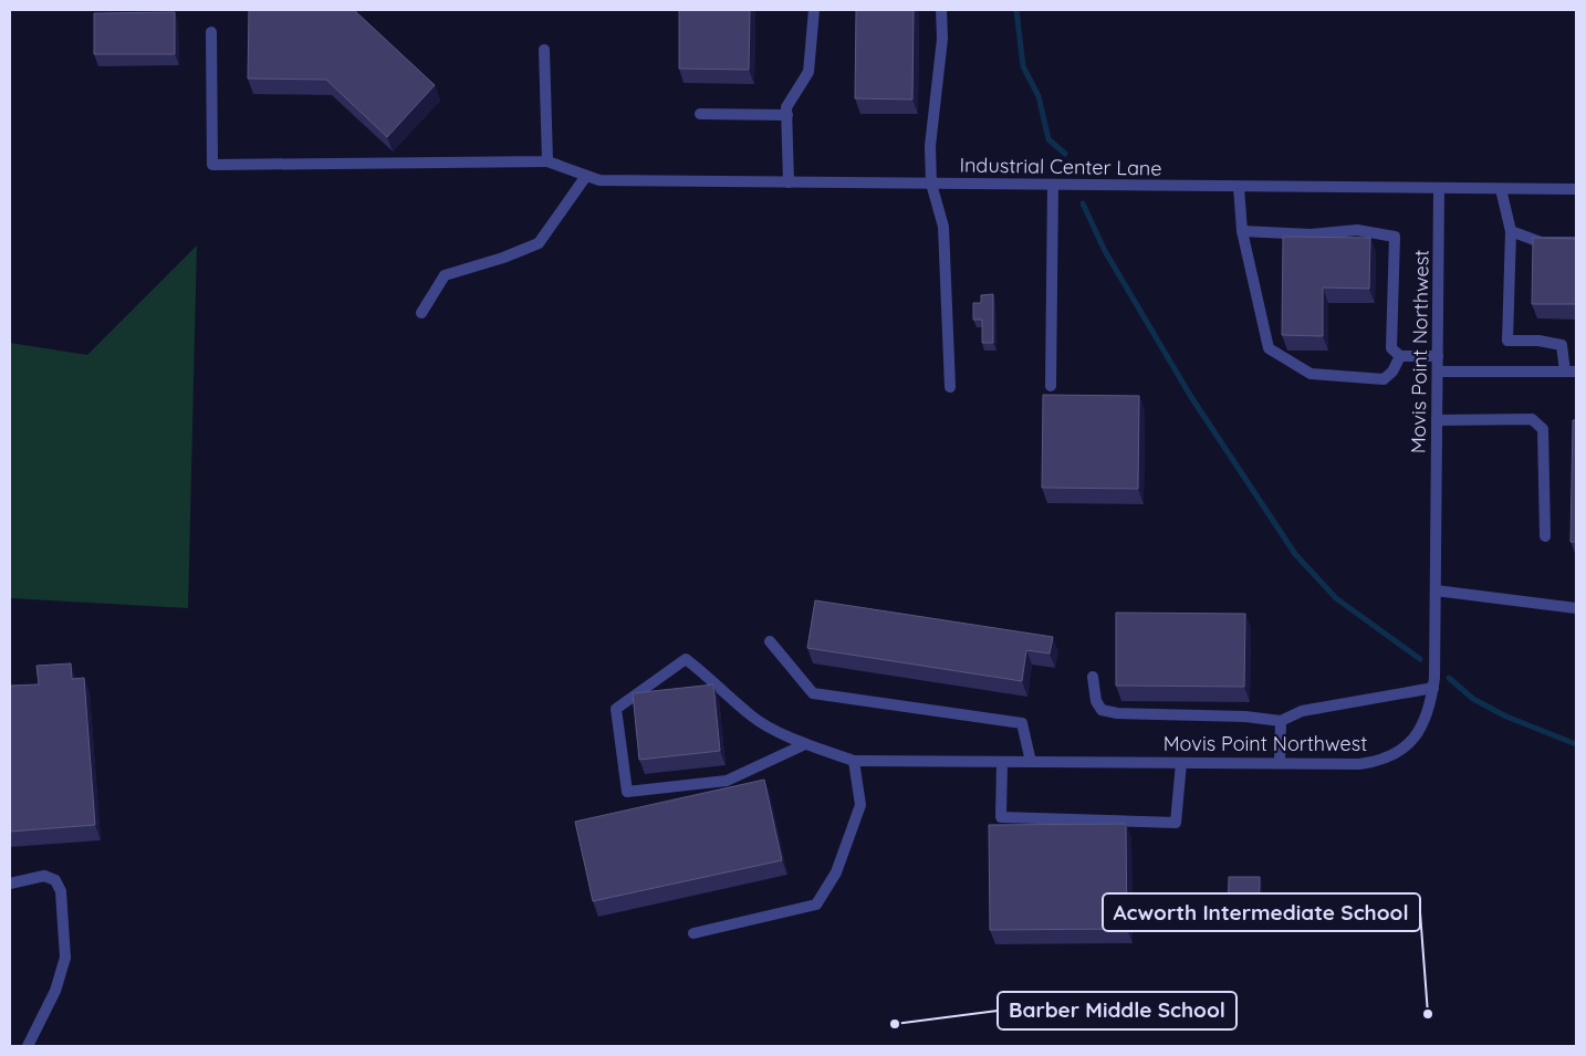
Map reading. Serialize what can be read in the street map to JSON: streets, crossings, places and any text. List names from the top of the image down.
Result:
{
  "streets": {
    "street": ["Industrial Center Lane", "Movis Point Northwest"]
  },
  "crossings": [
    ["Industrial Center Lane", "Movis Point Northwest"]
  ],
  "places": ["Acworth Intermediate School", "Barber Middle School"]
}
